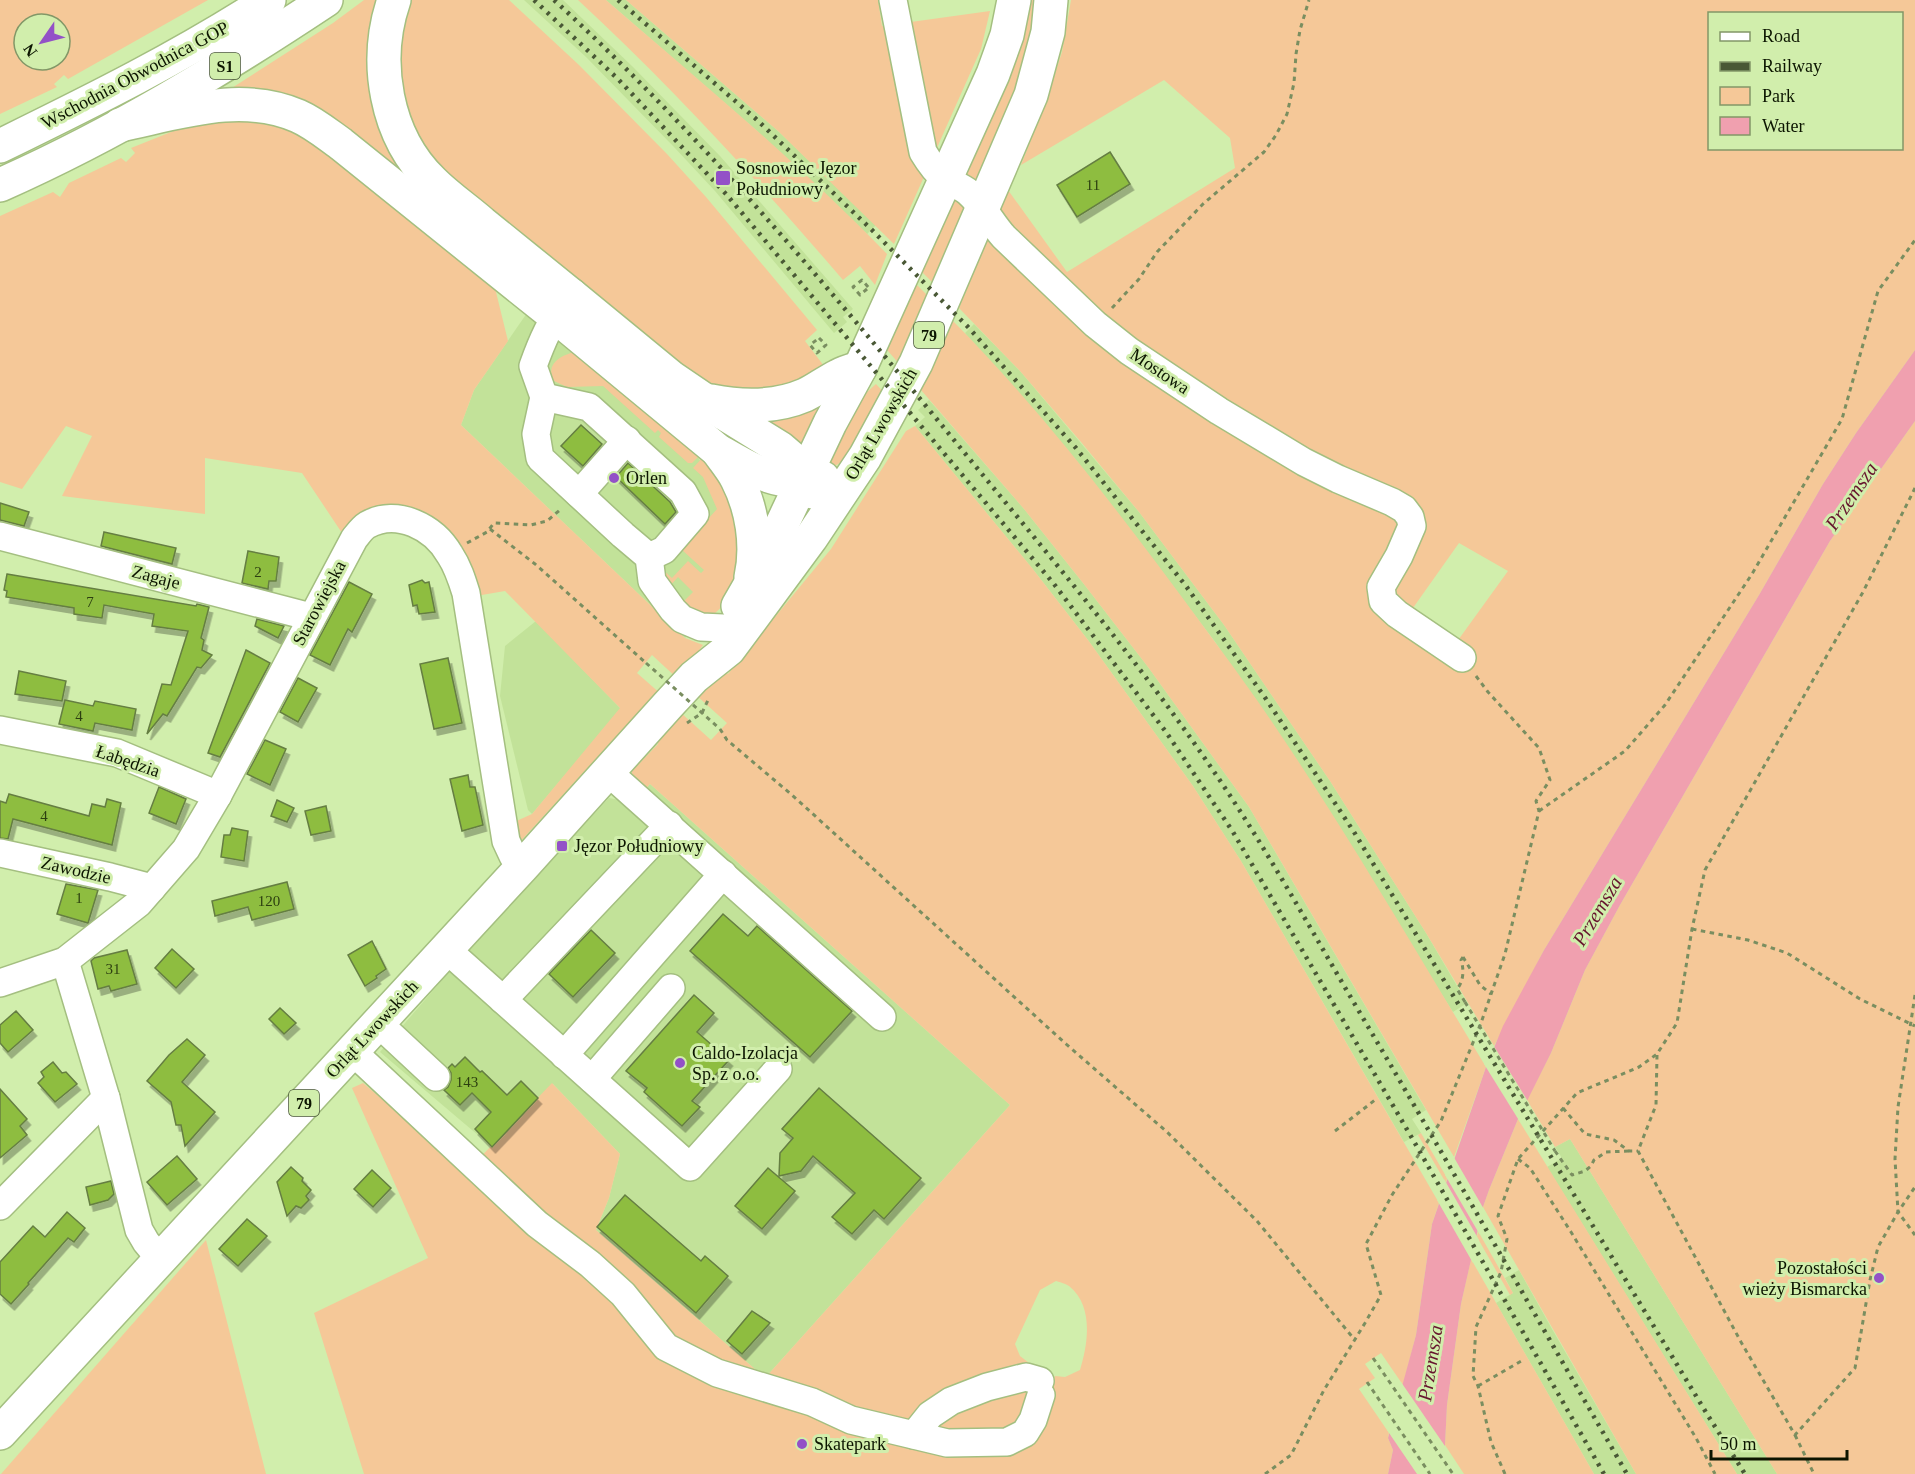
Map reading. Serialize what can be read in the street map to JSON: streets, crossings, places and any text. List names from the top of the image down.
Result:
{
  "streets": {
    "main road": [
      "S1",
      "Wschodnia Obwodnica GOP",
      "79",
      "Orląt Lwowskich"
    ],
    "street": [
      "Mostowa",
      "Zagaje",
      "Starowiejska",
      "Łabędzia",
      "Zawodzie"
    ]
  },
  "crossings": [
    ["Mostowa", "Orląt Lwowskich"],
    ["Orląt Lwowskich", "Starowiejska"],
    ["Zagaje", "Starowiejska"],
    ["Starowiejska", "Łabędzia"],
    ["Starowiejska", "Zawodzie"]
  ],
  "water": ["Przemsza"],
  "places": {
    "transit": ["Sosnowiec Jęzor Południowy", "Jęzor Południowy"],
    "other": [
      "Orlen",
      "Caldo-Izolacja Sp. z o.o.",
      "Pozostałości wieży Bismarcka",
      "Skatepark"
    ]
  },
  "house_numbers": [
    "11",
    "2",
    "7",
    "4",
    "4",
    "1",
    "120",
    "31",
    "143"
  ],
  "legend": [
    "Road",
    "Railway",
    "Park",
    "Water"
  ],
  "scale_bar": "50 m",
  "north": "bottom left"
}
